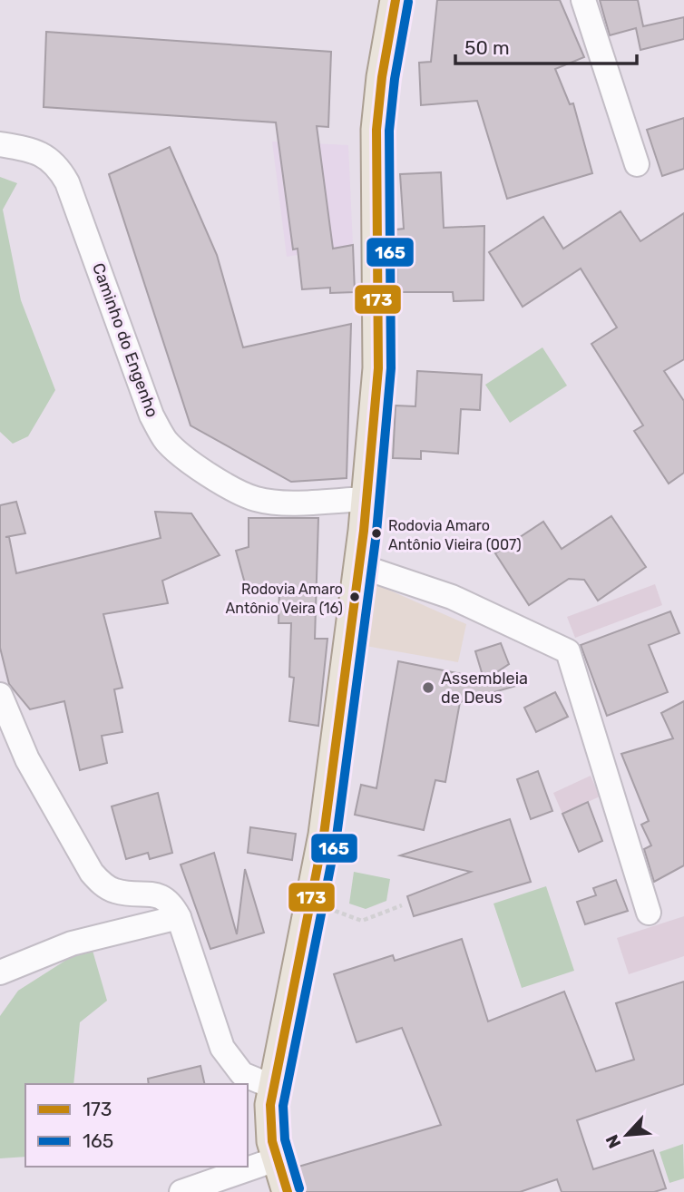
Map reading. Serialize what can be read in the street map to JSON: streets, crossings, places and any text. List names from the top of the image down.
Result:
{
  "streets": {
    "street": ["Caminho do Engenho"]
  },
  "places": ["Rodovia Amaro Antônio Vieira (007)", "Rodovia Amaro Antônio Veira (16)", "Assembleia de Deus"],
  "lines": ["transit line 173", "transit line 165"],
  "legend": ["173", "165"],
  "scale_bar": "50 m",
  "north": "bottom left"
}
